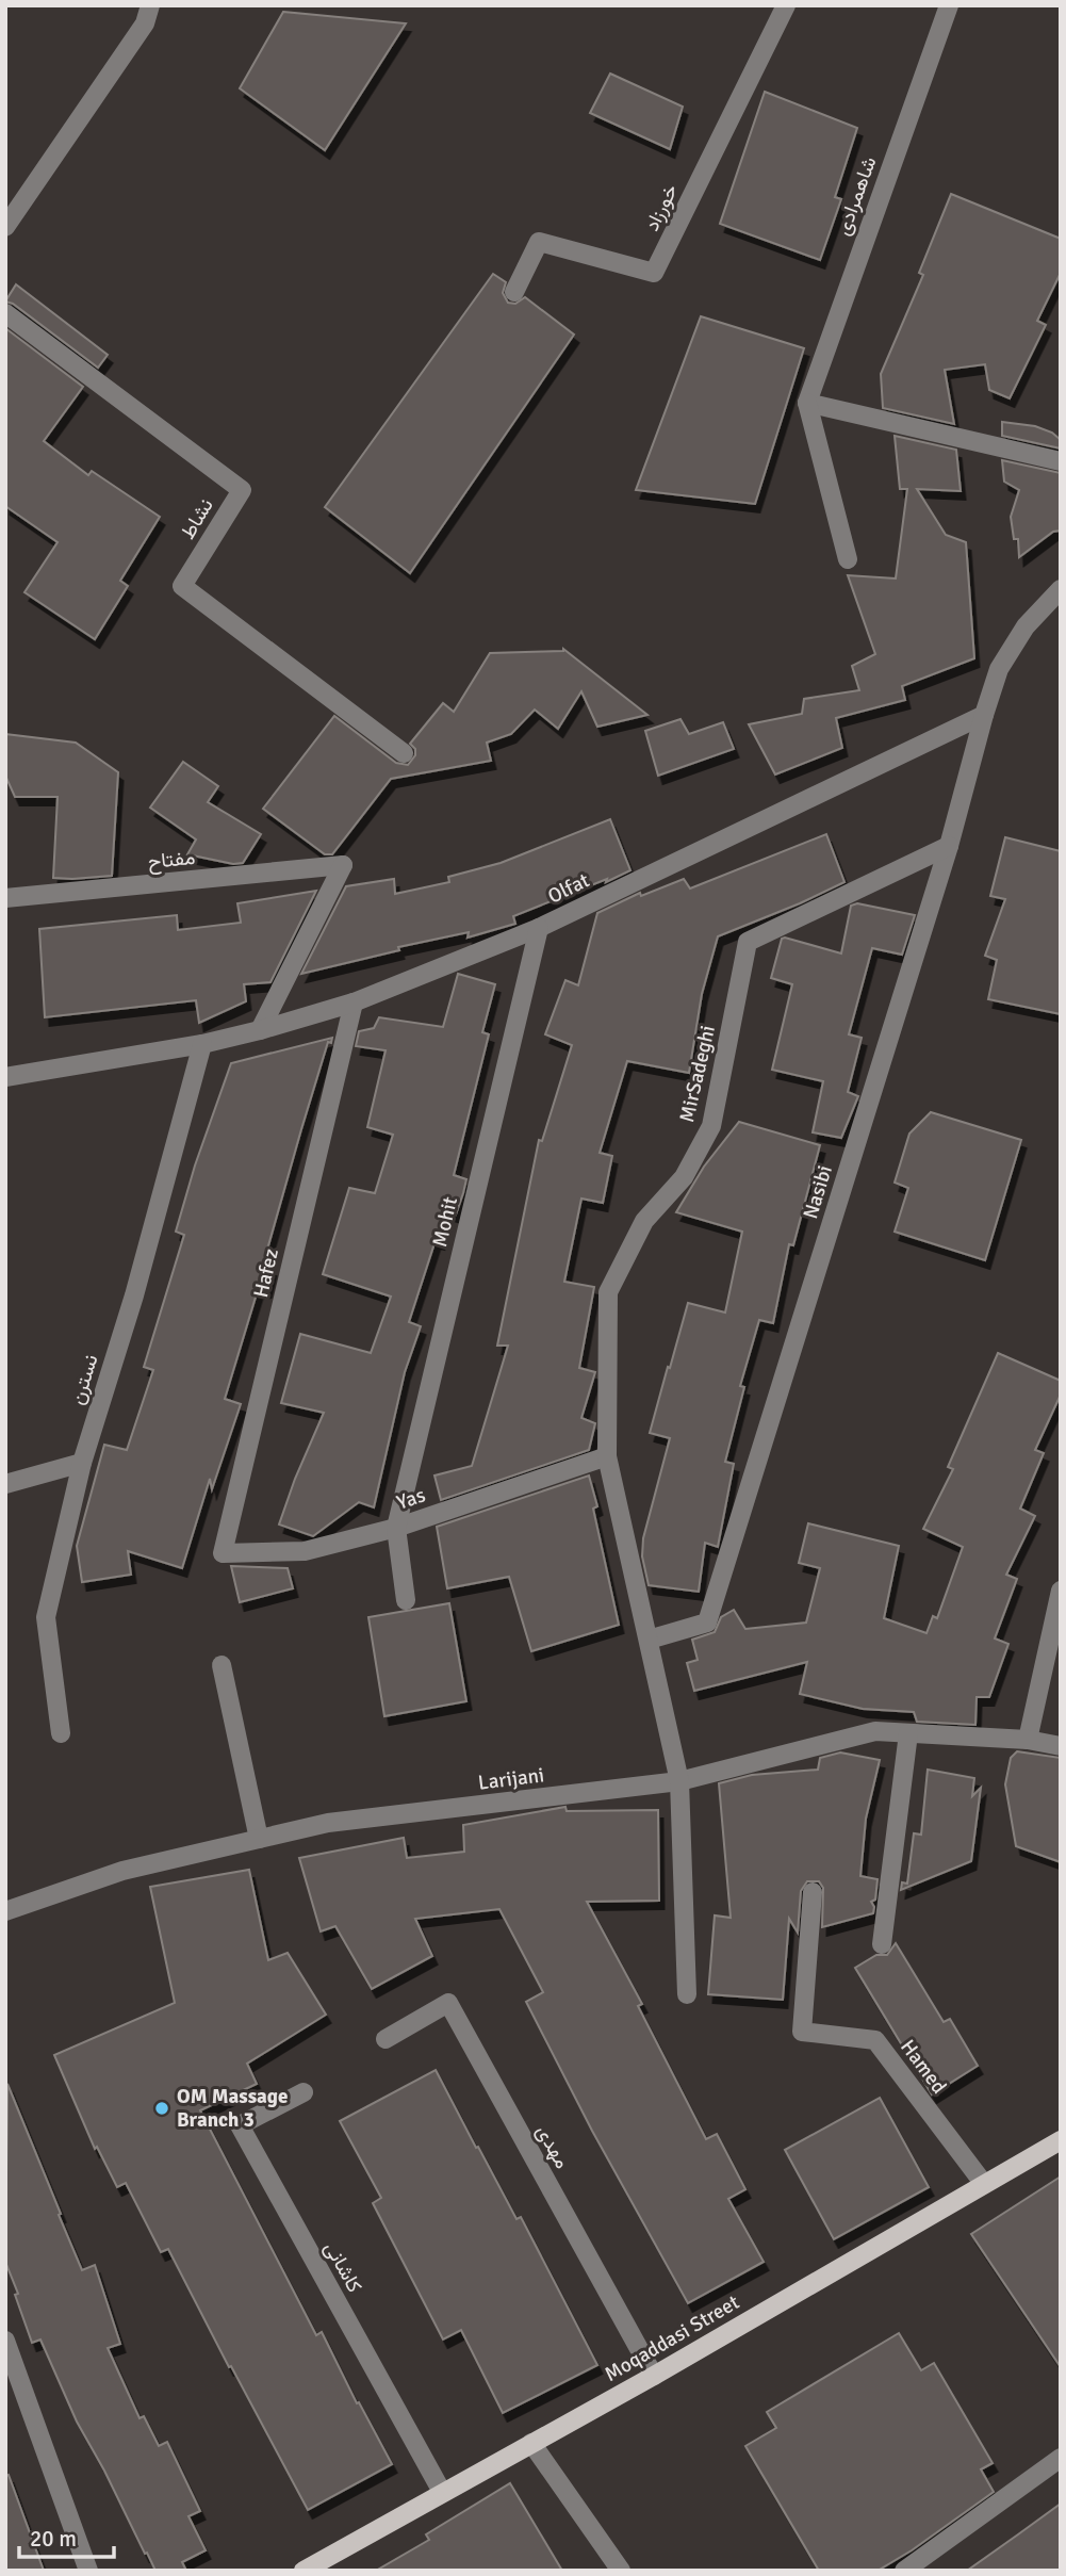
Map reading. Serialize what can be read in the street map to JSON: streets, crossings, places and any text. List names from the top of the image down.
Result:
{
  "streets": {
    "main road": ["Moqaddasi Street"],
    "street": [
      "شاهمرادی",
      "خورزاد",
      "نشاط",
      "مفتاح",
      "Olfat",
      "MirSadeghi",
      "Nasibi",
      "Mohit",
      "Hafez",
      "نسترن",
      "Yas",
      "Larijani",
      "Hamed",
      "مهدی",
      "کاشانی"
    ]
  },
  "crossings": [
    ["مفتاح", "Olfat"],
    ["Olfat", "Nasibi"],
    ["Olfat", "Mohit"],
    ["Olfat", "Hafez"],
    ["Olfat", "نسترن"],
    ["MirSadeghi", "Nasibi"],
    ["MirSadeghi", "Yas"],
    ["Mohit", "Yas"],
    ["Hafez", "Yas"],
    ["Hamed", "Moqaddasi Street"],
    ["مهدی", "Moqaddasi Street"],
    ["کاشانی", "Moqaddasi Street"]
  ],
  "places": ["OM Massage Branch 3"],
  "scale_bar": "20 m"
}
